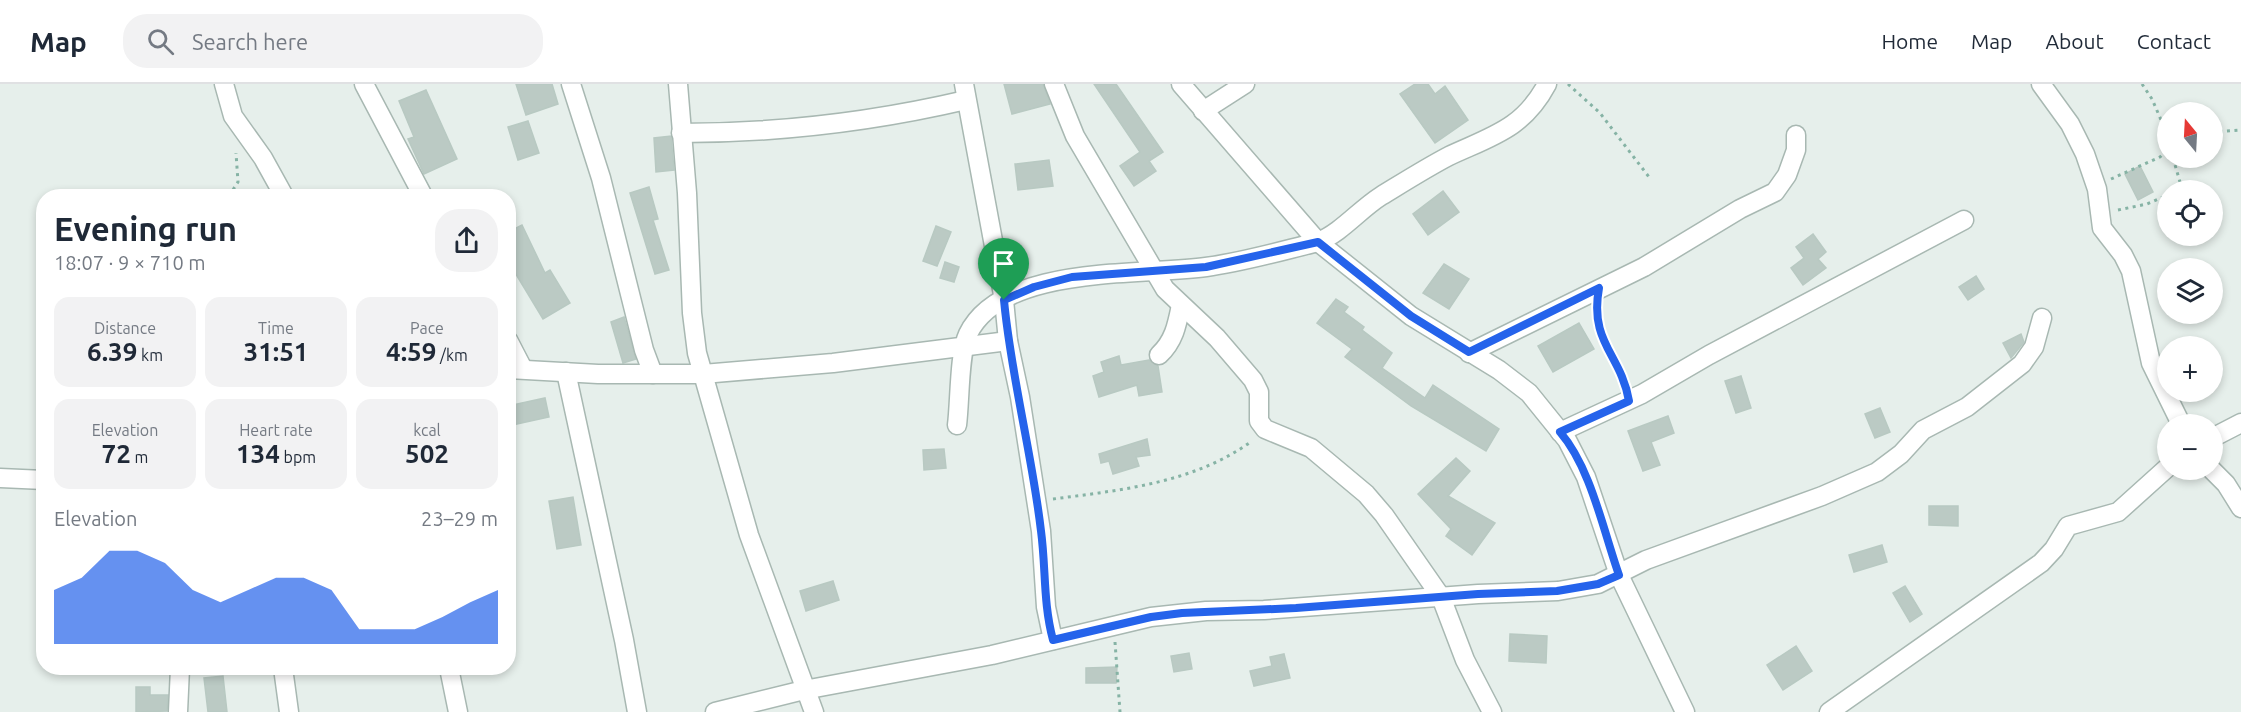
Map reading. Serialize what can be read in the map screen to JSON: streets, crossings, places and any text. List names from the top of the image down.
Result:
{
  "north": "top",
  "page": {
    "header": "Map",
    "search": "Search here",
    "nav": [
      "Home",
      "Map",
      "About",
      "Contact"
    ],
    "map_buttons": ["+", "−"],
    "heading": ["Evening run", "18:07 · 9 × 710 m"],
    "stats": [
      ["Distance", "6.39 km"],
      ["Time", "31:51"],
      ["Pace", "4:59 /km"],
      ["Elevation", "72 m"],
      ["Heart rate", "134 bpm"],
      ["kcal", "502"]
    ],
    "chart": ["Elevation", "23–29 m"]
  }
}
